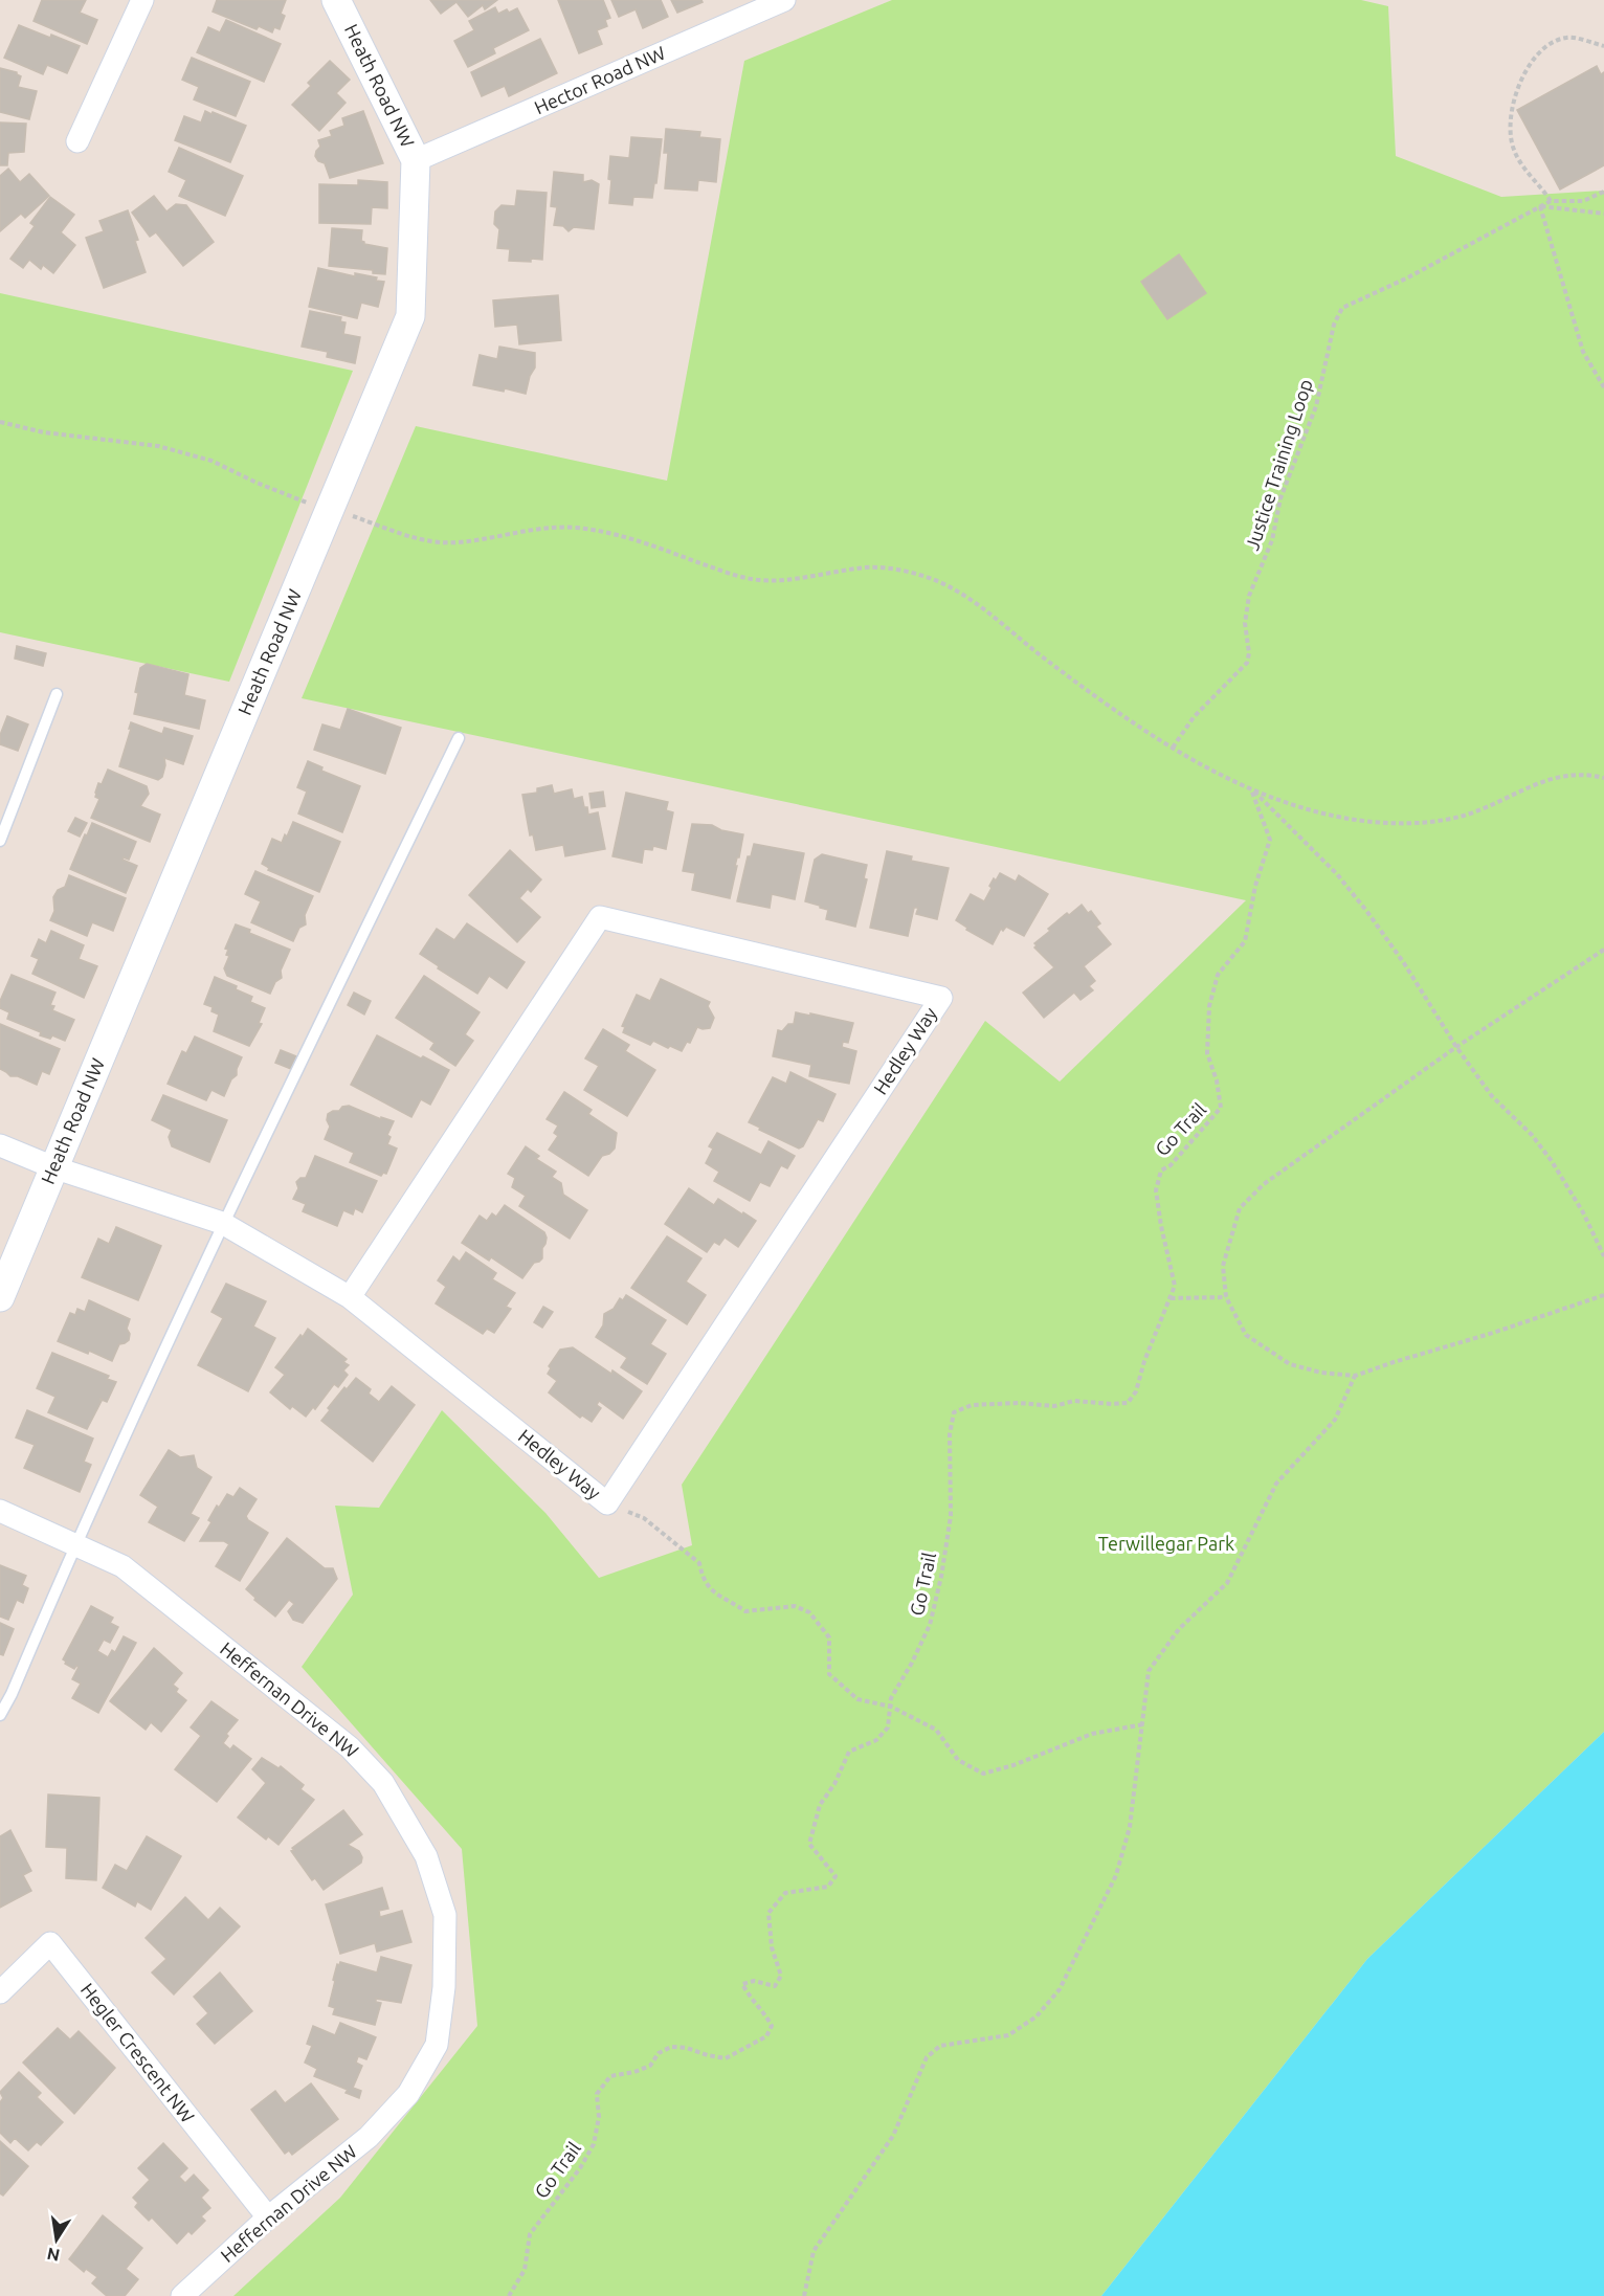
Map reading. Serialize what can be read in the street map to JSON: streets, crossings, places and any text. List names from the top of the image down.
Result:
{
  "streets": {
    "street": [
      "Hector Road NW",
      "Heath Road NW",
      "Hedley Way",
      "Heffernan Drive NW",
      "Hegler Crescent NW"
    ],
    "path": ["Justice Training Loop", "Go Trail"]
  },
  "crossings": [
    ["Hector Road NW", "Heath Road NW"],
    ["Heath Road NW", "Hedley Way"],
    ["Heffernan Drive NW", "Hegler Crescent NW"]
  ],
  "parks": ["Terwillegar Park"],
  "north": "bottom"
}
